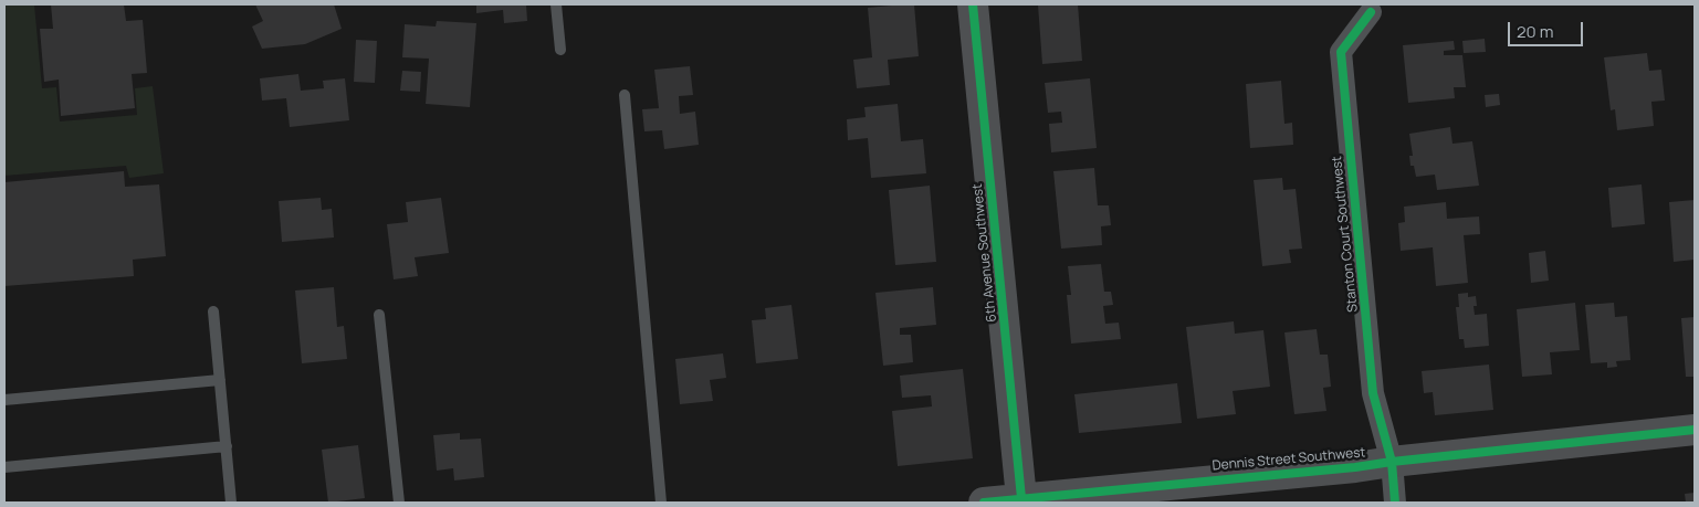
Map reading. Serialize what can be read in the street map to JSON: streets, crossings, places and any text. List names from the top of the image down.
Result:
{
  "streets": {
    "street": ["Stanton Court Southwest", "6th Avenue Southwest", "Dennis Street Southwest"]
  },
  "crossings": [
    ["Stanton Court Southwest", "Dennis Street Southwest"],
    ["6th Avenue Southwest", "Dennis Street Southwest"]
  ],
  "scale_bar": "20 m"
}
